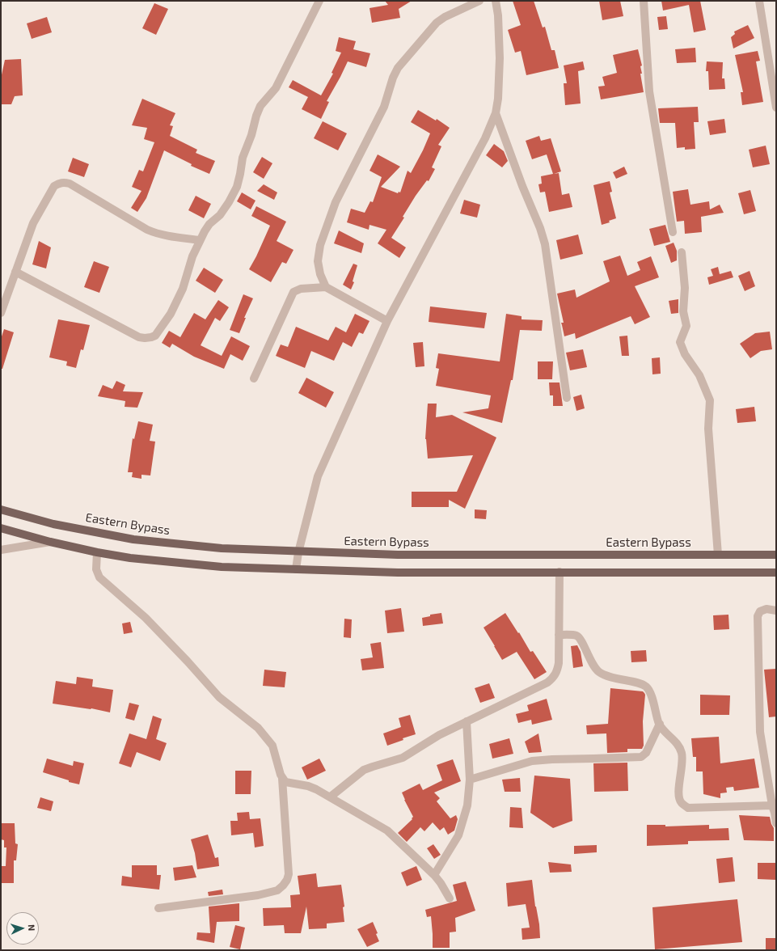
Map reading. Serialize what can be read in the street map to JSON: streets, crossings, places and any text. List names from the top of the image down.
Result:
{
  "streets": {
    "main road": ["Eastern Bypass"]
  },
  "north": "right"
}
